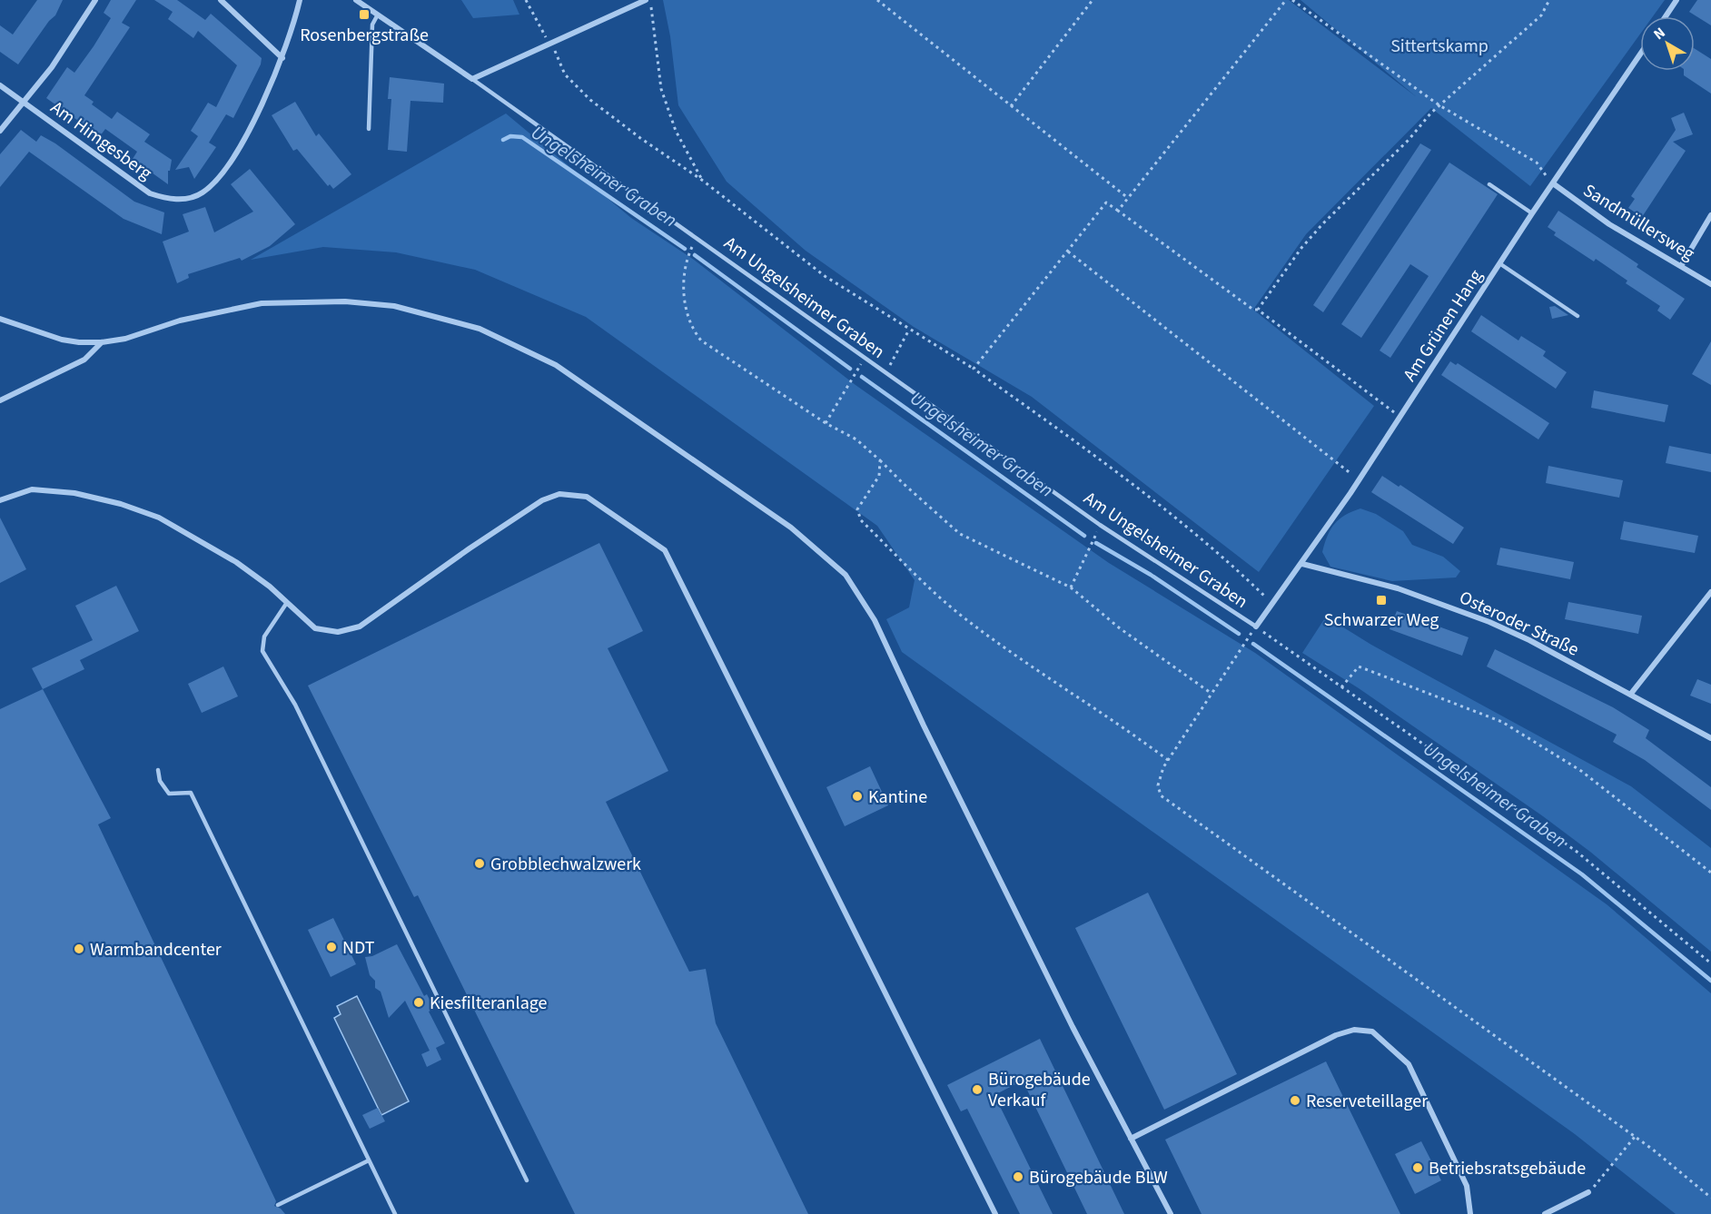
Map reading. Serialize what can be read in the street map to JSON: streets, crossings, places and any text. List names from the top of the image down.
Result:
{
  "streets": {
    "street": [
      "Am Himgesberg",
      "Sandmüllersweg",
      "Am Ungelsheimer Graben",
      "Am Grünen Hang",
      "Osteroder Straße"
    ]
  },
  "crossings": [
    ["Sandmüllersweg", "Am Grünen Hang"],
    ["Am Ungelsheimer Graben", "Am Grünen Hang"],
    ["Am Grünen Hang", "Osteroder Straße"]
  ],
  "water": ["Ungelsheimer Graben"],
  "parks": ["Sittertskamp"],
  "places": {
    "transit": ["Rosenbergstraße", "Schwarzer Weg"],
    "other": [
      "Kantine",
      "Grobblechwalzwerk",
      "NDT",
      "Warmbandcenter",
      "Kiesfilteranlage",
      "Bürogebäude Verkauf",
      "Reserveteillager",
      "Betriebsratsgebäude",
      "Bürogebäude BLW"
    ]
  },
  "north": "top left"
}
